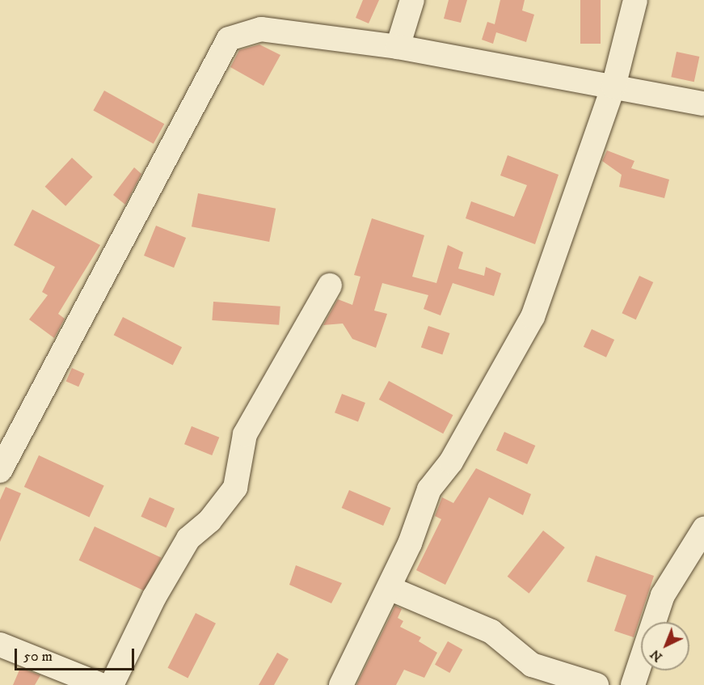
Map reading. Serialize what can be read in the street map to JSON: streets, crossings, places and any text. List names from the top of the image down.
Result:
{
  "scale_bar": "50 m",
  "north": "bottom left"
}
